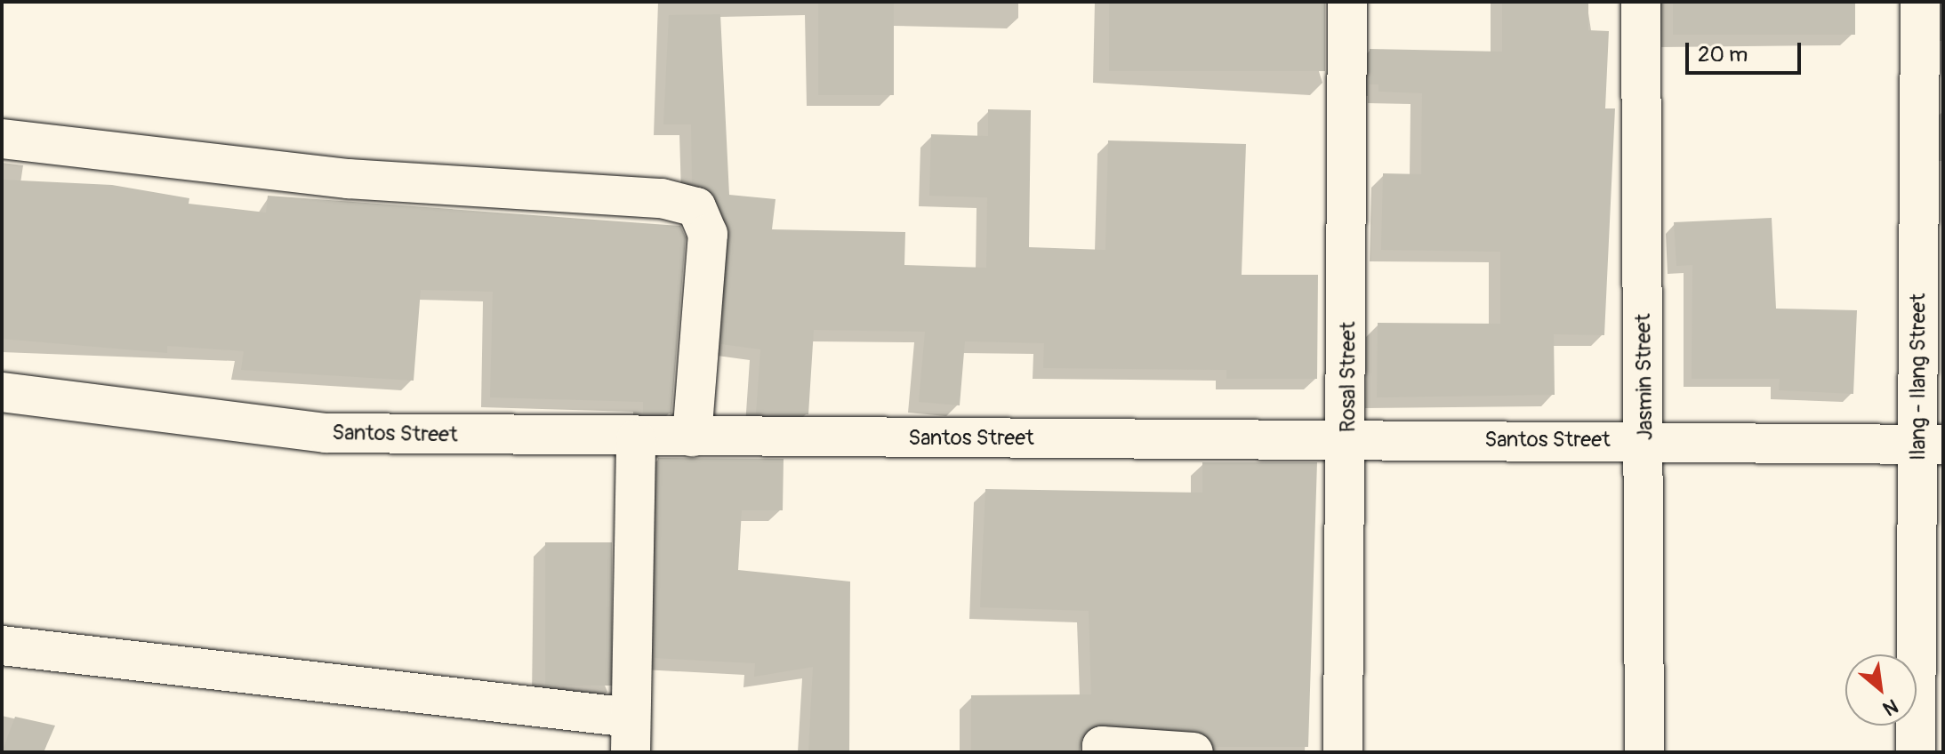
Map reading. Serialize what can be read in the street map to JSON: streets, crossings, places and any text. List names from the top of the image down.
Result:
{
  "streets": {
    "street": [
      "Rosal Street",
      "Jasmin Street",
      "Ilang - Ilang Street",
      "Santos Street"
    ]
  },
  "crossings": [
    ["Rosal Street", "Santos Street"],
    ["Jasmin Street", "Santos Street"],
    ["Ilang - Ilang Street", "Santos Street"]
  ],
  "scale_bar": "20 m",
  "north": "bottom right"
}
